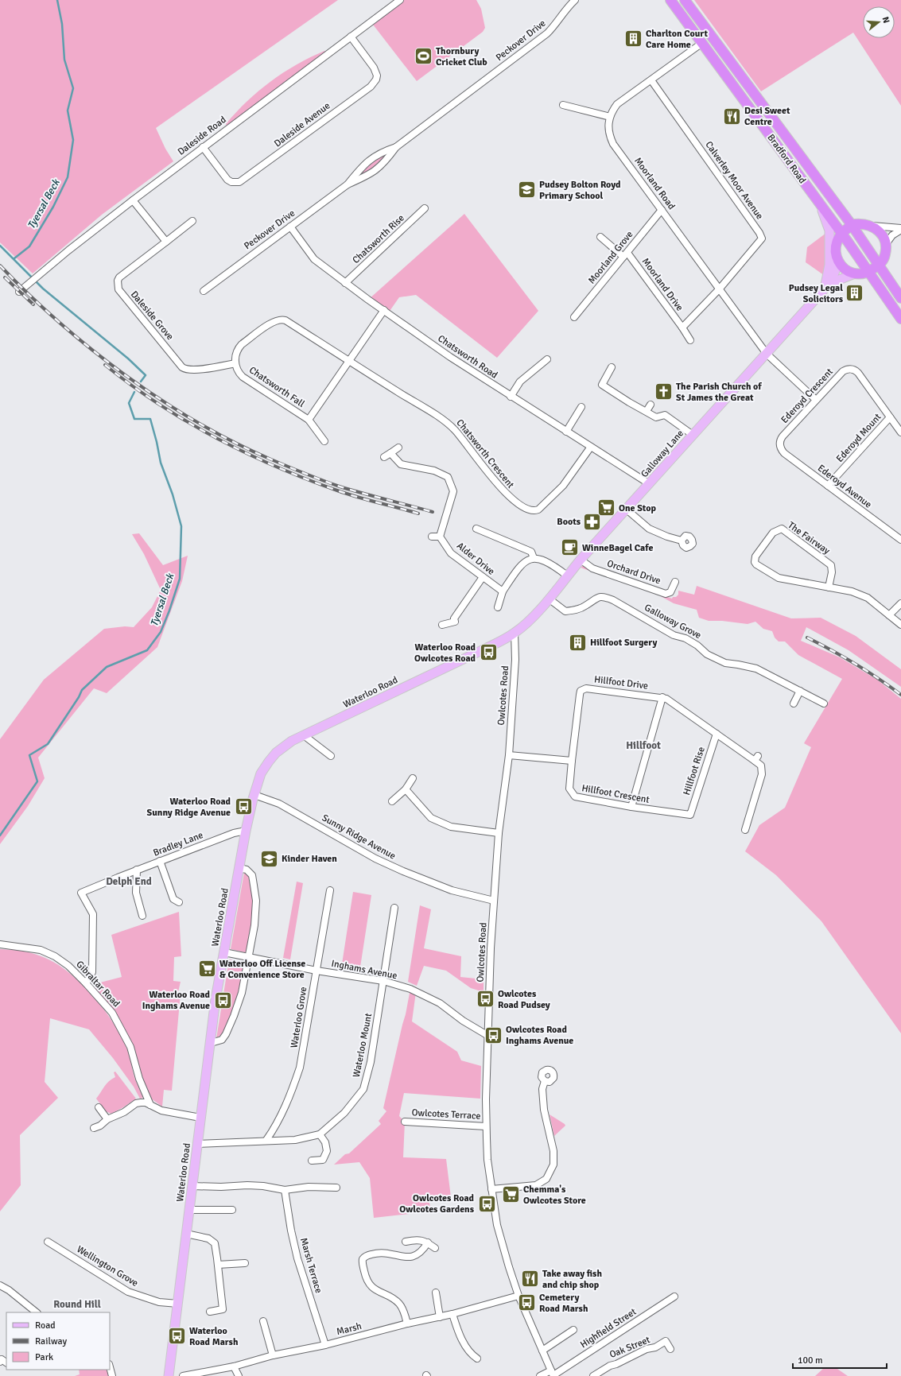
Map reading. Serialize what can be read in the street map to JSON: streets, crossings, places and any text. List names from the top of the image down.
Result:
{
  "streets": {
    "highway": ["Bradford Road"],
    "main road": ["Galloway Lane", "Waterloo Road"],
    "street": [
      "Peckover Drive",
      "Daleside Avenue",
      "Daleside Road",
      "Calverley Moor Avenue",
      "Moorland Road",
      "Chatsworth Rise",
      "Moorland Grove",
      "Moorland Drive",
      "Daleside Grove",
      "Chatsworth Road",
      "Chatsworth Fall",
      "Ederoyd Crescent",
      "Ederoyd Mount",
      "Chatsworth Crescent",
      "Ederoyd Avenue",
      "The Fairway",
      "Alder Drive",
      "Orchard Drive",
      "Galloway Grove",
      "Hillfoot Drive",
      "Owlcotes Road",
      "Hillfoot Rise",
      "Hillfoot Crescent",
      "Sunny Ridge Avenue",
      "Bradley Lane",
      "Inghams Avenue",
      "Gibraltar Road",
      "Waterloo Grove",
      "Waterloo Mount",
      "Owlcotes Terrace",
      "Marsh Terrace",
      "Wellington Grove",
      "Highfield Street",
      "Marsh",
      "Oak Street"
    ]
  },
  "crossings": [
    ["Peckover Drive", "Chatsworth Road"],
    ["Daleside Avenue", "Daleside Road"],
    ["Bradford Road", "Moorland Road"],
    ["Calverley Moor Avenue", "Moorland Road"],
    ["Calverley Moor Avenue", "Moorland Drive"],
    ["Moorland Road", "Moorland Grove"],
    ["Moorland Road", "Moorland Drive"],
    ["Moorland Road", "Ederoyd Crescent"],
    ["Moorland Road", "Galloway Lane"],
    ["Chatsworth Rise", "Chatsworth Road"],
    ["Moorland Grove", "Moorland Drive"],
    ["Daleside Grove", "Chatsworth Fall"],
    ["Chatsworth Road", "Chatsworth Fall"],
    ["Chatsworth Road", "Chatsworth Crescent"],
    ["Chatsworth Road", "Galloway Lane"],
    ["Chatsworth Fall", "Chatsworth Crescent"],
    ["Ederoyd Crescent", "Ederoyd Mount"],
    ["Ederoyd Crescent", "Ederoyd Avenue"],
    ["Ederoyd Mount", "Ederoyd Avenue"],
    ["Galloway Lane", "Orchard Drive"],
    ["Galloway Lane", "Galloway Grove"],
    ["Galloway Lane", "Waterloo Road"],
    ["Galloway Lane", "Owlcotes Road"],
    ["Hillfoot Drive", "Hillfoot Rise"],
    ["Hillfoot Drive", "Hillfoot Crescent"],
    ["Waterloo Road", "Owlcotes Road"],
    ["Waterloo Road", "Sunny Ridge Avenue"],
    ["Waterloo Road", "Bradley Lane"],
    ["Waterloo Road", "Inghams Avenue"],
    ["Waterloo Road", "Waterloo Mount"],
    ["Waterloo Road", "Wellington Grove"],
    ["Owlcotes Road", "Sunny Ridge Avenue"],
    ["Owlcotes Road", "Inghams Avenue"],
    ["Owlcotes Road", "Owlcotes Terrace"],
    ["Owlcotes Road", "Highfield Street"],
    ["Owlcotes Road", "Marsh"],
    ["Hillfoot Rise", "Hillfoot Crescent"],
    ["Bradley Lane", "Gibraltar Road"],
    ["Inghams Avenue", "Waterloo Grove"],
    ["Inghams Avenue", "Waterloo Mount"],
    ["Waterloo Grove", "Waterloo Mount"],
    ["Marsh Terrace", "Marsh"]
  ],
  "districts": ["Hillfoot", "Delph End", "Round Hill"],
  "water": ["Tyersal Beck"],
  "places": {
    "building": ["Charlton Court Care Home", "Pudsey Legal Solicitors", "Hillfoot Surgery"],
    "sports": ["Thornbury Cricket Club"],
    "restaurant": ["Desi Sweet Centre", "Take away fish and chip shop"],
    "school or university": ["Pudsey Bolton Royd Primary School", "Kinder Haven"],
    "church": ["The Parish Church of St James the Great"],
    "supermarket": ["One Stop", "Waterloo Off License & Convenience Store", "Chemma's Owlcotes Store"],
    "pharmacy": ["Boots"],
    "cafe": ["WinneBagel Cafe"],
    "bus stop": [
      "Waterloo Road Owlcotes Road",
      "Waterloo Road Sunny Ridge Avenue",
      "Owlcotes Road Pudsey",
      "Waterloo Road Inghams Avenue",
      "Owlcotes Road Inghams Avenue",
      "Owlcotes Road Owlcotes Gardens",
      "Cemetery Road Marsh",
      "Waterloo Road Marsh"
    ]
  },
  "legend": ["Road", "Railway", "Park"],
  "scale_bar": "100 m",
  "north": "right"
}
